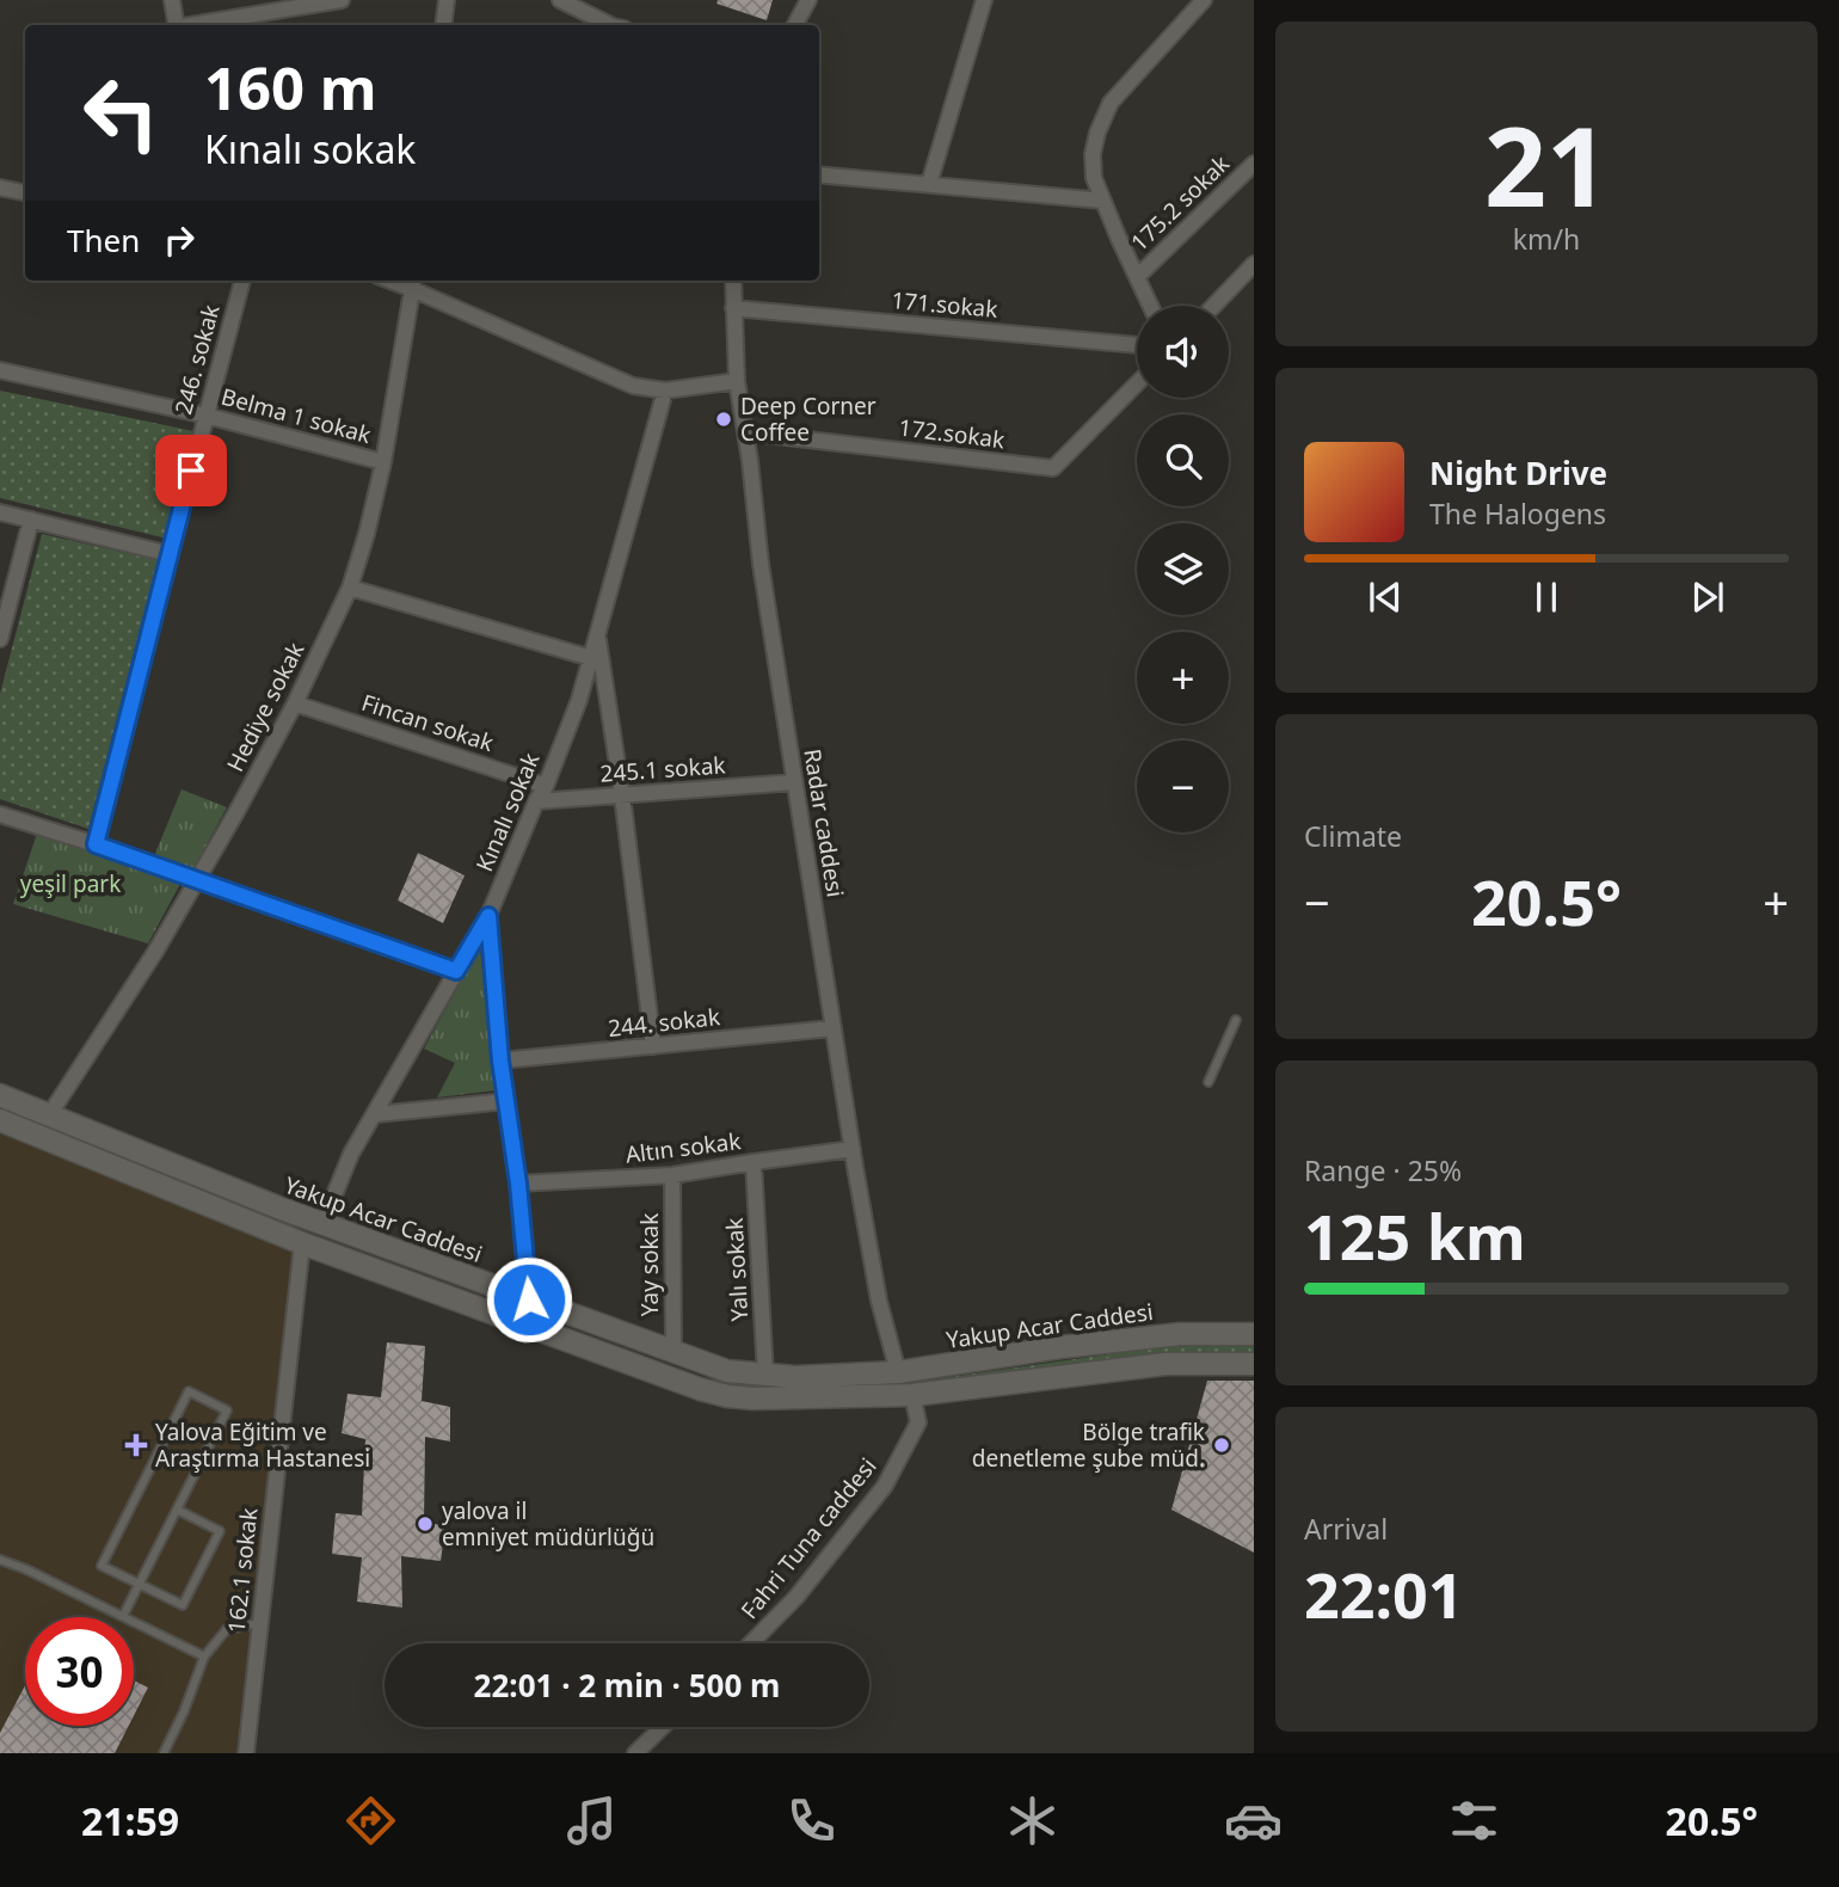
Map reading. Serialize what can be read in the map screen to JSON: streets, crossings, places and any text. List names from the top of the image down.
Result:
{
  "streets": {
    "street": [
      "175.2 sokak",
      "171.sokak",
      "246. sokak",
      "Belma 1 sokak",
      "172.sokak",
      "Hediye sokak",
      "Fincan sokak",
      "245.1 sokak",
      "Kınalı sokak",
      "Radar caddesi",
      "244. sokak",
      "Altın sokak",
      "Yakup Acar Caddesi",
      "Yay sokak",
      "Yalı sokak",
      "Fahri Tuna caddesi",
      "162.1 sokak"
    ]
  },
  "crossings": [
    ["171.sokak", "Radar caddesi"],
    ["246. sokak", "Belma 1 sokak"],
    ["Belma 1 sokak", "Hediye sokak"],
    ["172.sokak", "Radar caddesi"],
    ["Hediye sokak", "Fincan sokak"],
    ["Hediye sokak", "Yakup Acar Caddesi"],
    ["Fincan sokak", "Kınalı sokak"],
    ["245.1 sokak", "Kınalı sokak"],
    ["245.1 sokak", "Radar caddesi"],
    ["Kınalı sokak", "Yakup Acar Caddesi"],
    ["Radar caddesi", "244. sokak"],
    ["Radar caddesi", "Altın sokak"],
    ["Radar caddesi", "Yakup Acar Caddesi"],
    ["Altın sokak", "Yay sokak"],
    ["Altın sokak", "Yalı sokak"],
    ["Yakup Acar Caddesi", "Yay sokak"],
    ["Yakup Acar Caddesi", "Yalı sokak"]
  ],
  "parks": ["yeşil park"],
  "places": {
    "other": ["Deep Corner Coffee", "Bölge trafik denetleme şube müd.", "yalova il emniyet müdürlüğü"],
    "health": ["Yalova Eğitim ve Araştırma Hastanesi"]
  },
  "page": {
    "tile": [
      ["21", "km/h"],
      "Climate",
      ["Range · 25%", "125 km"],
      ["Arrival", "22:01"]
    ],
    "turn": ["160 m", "Kınalı sokak"],
    "then": "Then",
    "map_buttons": ["+", "−"],
    "song": ["Night Drive", "The Halogens"],
    "heat": ["−", "20.5°", "+"],
    "limit": "30",
    "trip": "22:01 · 2 min · 500 m",
    "tabs": ["21:59", "20.5°"]
  }
}
